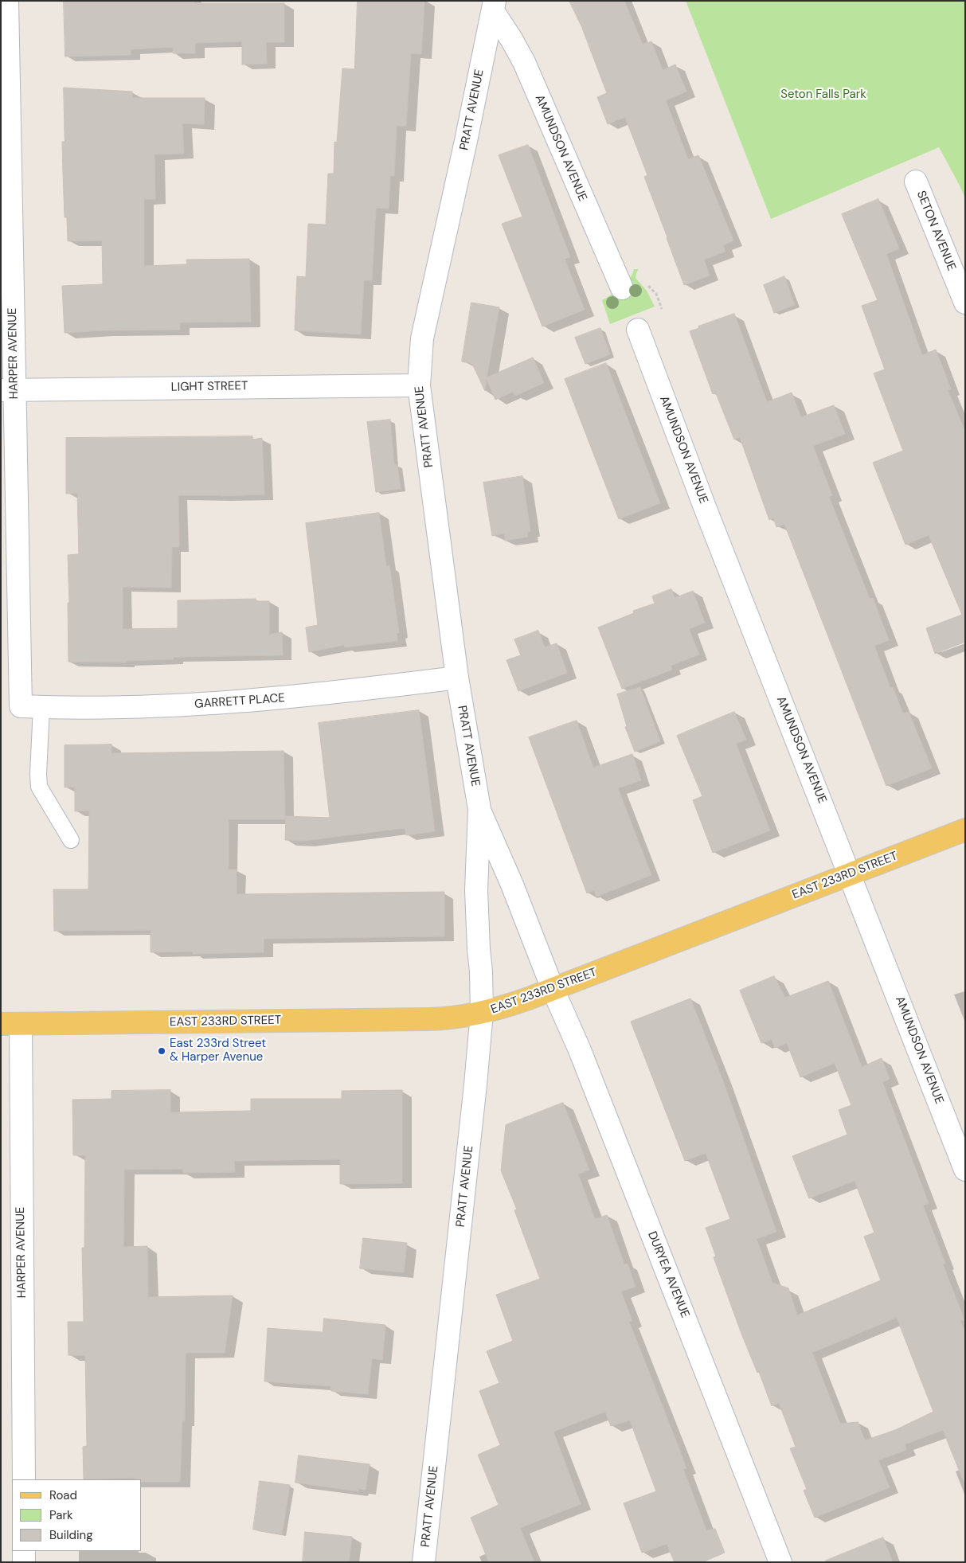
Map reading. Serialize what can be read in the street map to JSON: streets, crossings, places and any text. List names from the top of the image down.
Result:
{
  "streets": {
    "main road": ["EAST 233RD STREET"],
    "street": [
      "PRATT AVENUE",
      "AMUNDSON AVENUE",
      "SETON AVENUE",
      "HARPER AVENUE",
      "LIGHT STREET",
      "GARRETT PLACE",
      "DURYEA AVENUE"
    ]
  },
  "crossings": [
    ["PRATT AVENUE", "AMUNDSON AVENUE"],
    ["PRATT AVENUE", "LIGHT STREET"],
    ["PRATT AVENUE", "GARRETT PLACE"],
    ["PRATT AVENUE", "EAST 233RD STREET"],
    ["PRATT AVENUE", "DURYEA AVENUE"],
    ["AMUNDSON AVENUE", "EAST 233RD STREET"],
    ["HARPER AVENUE", "LIGHT STREET"],
    ["HARPER AVENUE", "GARRETT PLACE"],
    ["HARPER AVENUE", "EAST 233RD STREET"],
    ["EAST 233RD STREET", "DURYEA AVENUE"]
  ],
  "parks": ["Seton Falls Park"],
  "places": ["East 233rd Street & Harper Avenue"],
  "legend": ["Road", "Park", "Building"]
}
